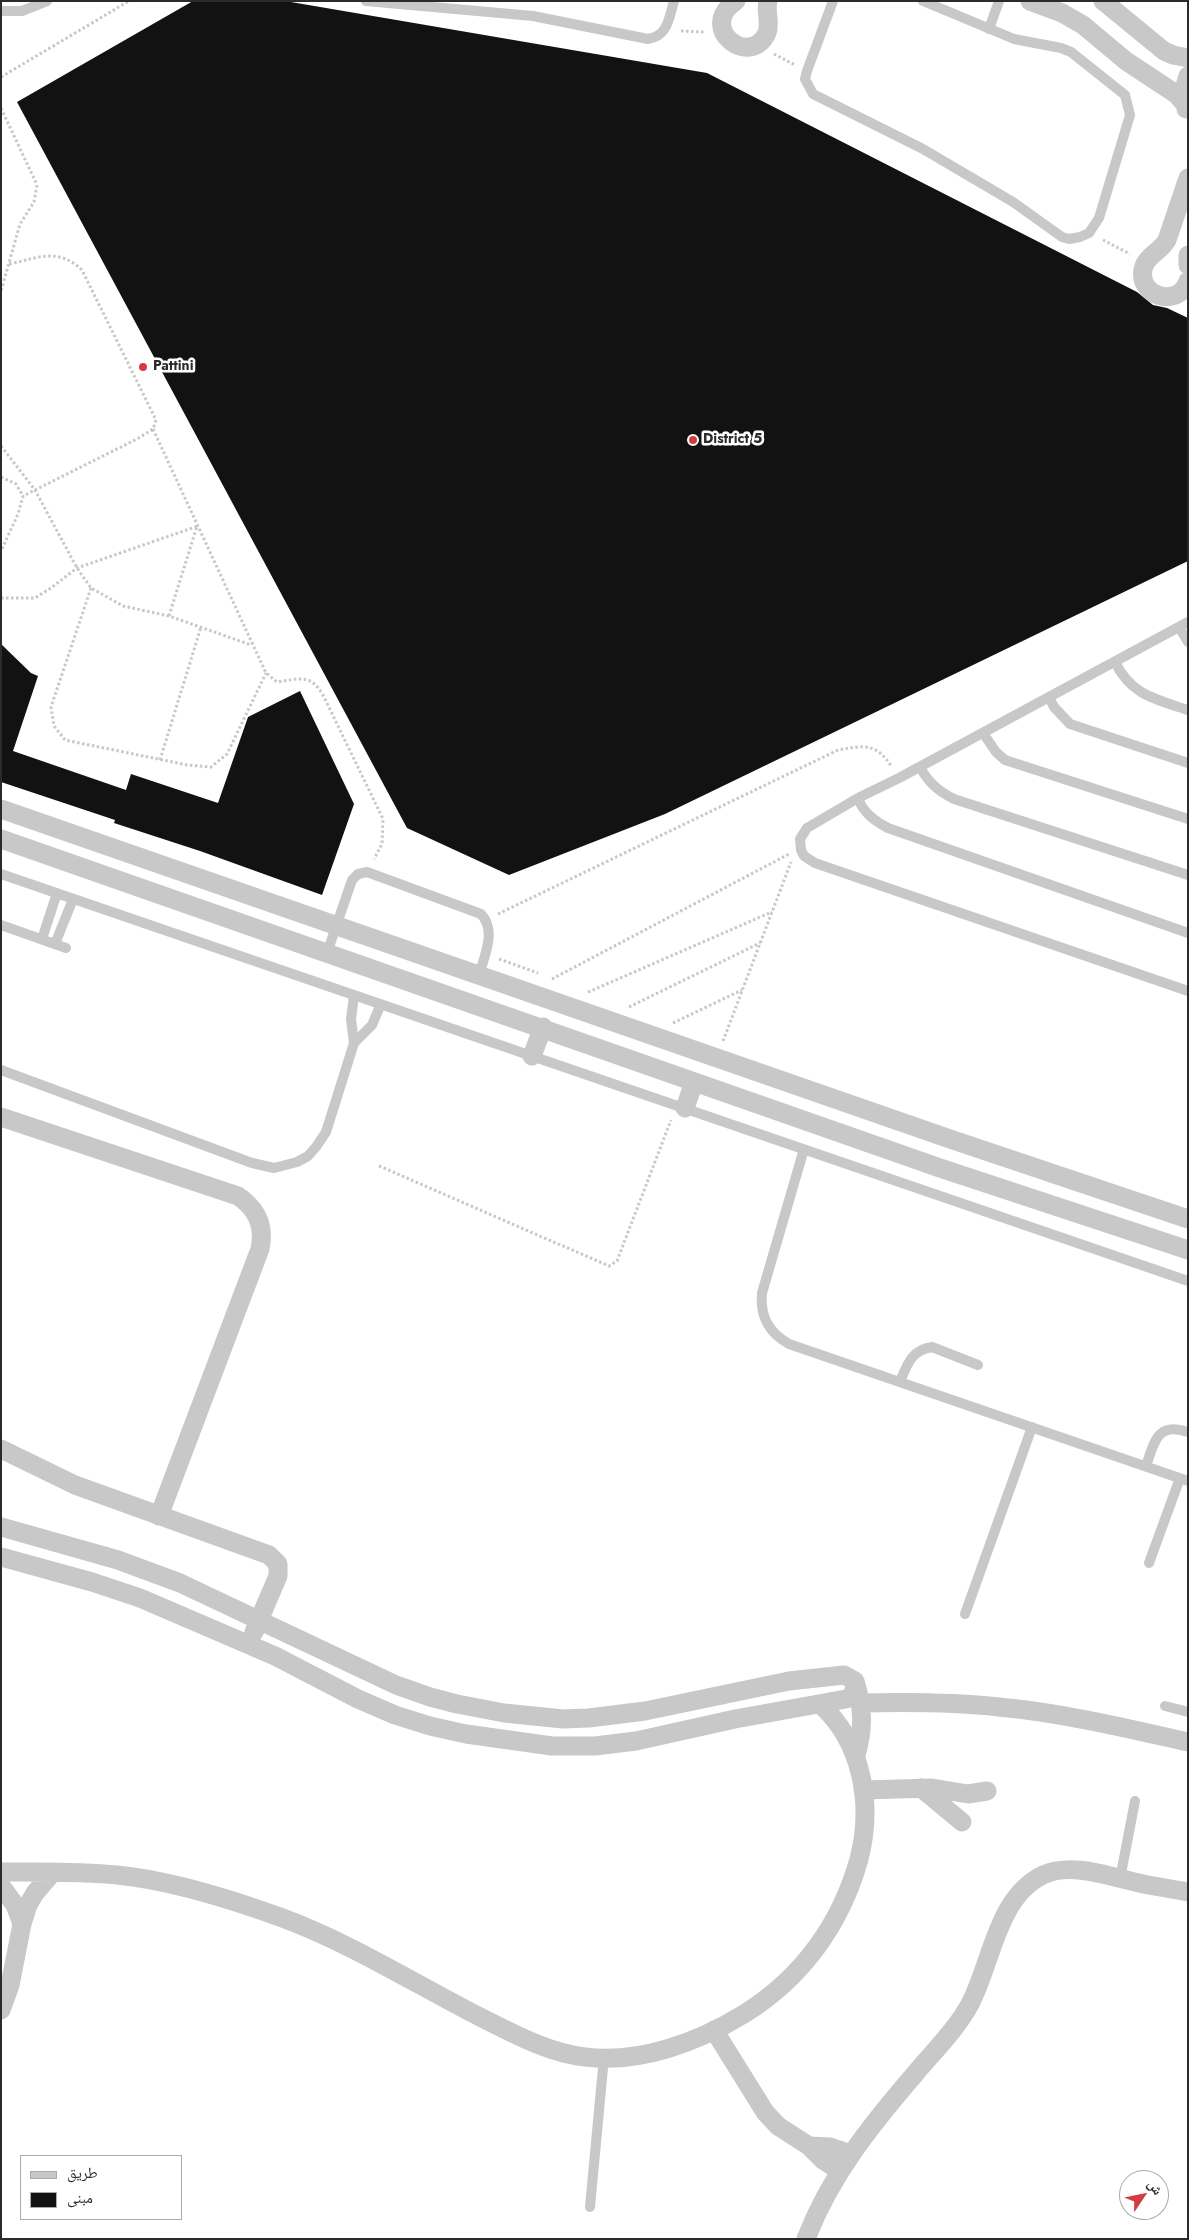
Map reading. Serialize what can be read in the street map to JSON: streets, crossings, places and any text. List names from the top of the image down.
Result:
{
  "places": ["Pattini", "District 5"],
  "legend": ["طريق", "مبنى"],
  "north": "top right"
}
